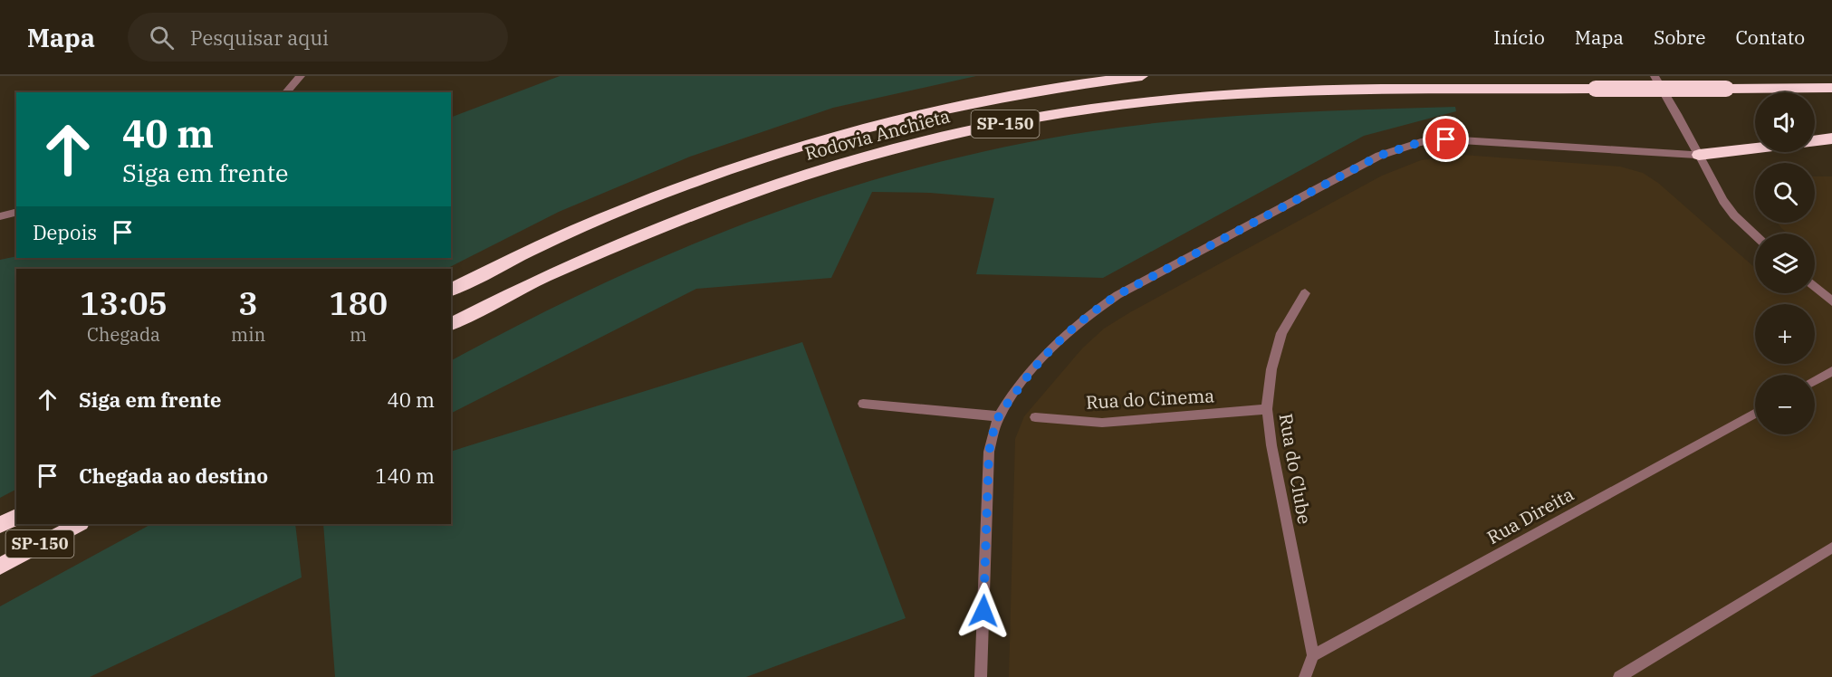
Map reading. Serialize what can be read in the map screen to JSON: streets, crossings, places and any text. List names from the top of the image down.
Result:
{
  "streets": {
    "highway": ["SP-150", "Rodovia Anchieta"],
    "street": ["Rua do Cinema", "Rua do Clube", "Rua Direita"]
  },
  "crossings": [
    ["Rua do Cinema", "Rua do Clube"],
    ["Rua do Clube", "Rua Direita"]
  ],
  "page": {
    "header": "Mapa",
    "search": "Pesquisar aqui",
    "nav": [
      "Início",
      "Mapa",
      "Sobre",
      "Contato"
    ],
    "map_buttons": ["+", "−"],
    "turn": ["40 m", "Siga em frente"],
    "then": "Depois",
    "eta": [
      "13:05",
      "Chegada",
      "3",
      "min",
      "180",
      "m"
    ],
    "list": [
      {
        "name": "Siga em frente",
        "value": "40 m"
      },
      {
        "name": "Chegada ao destino",
        "value": "140 m"
      }
    ]
  }
}
